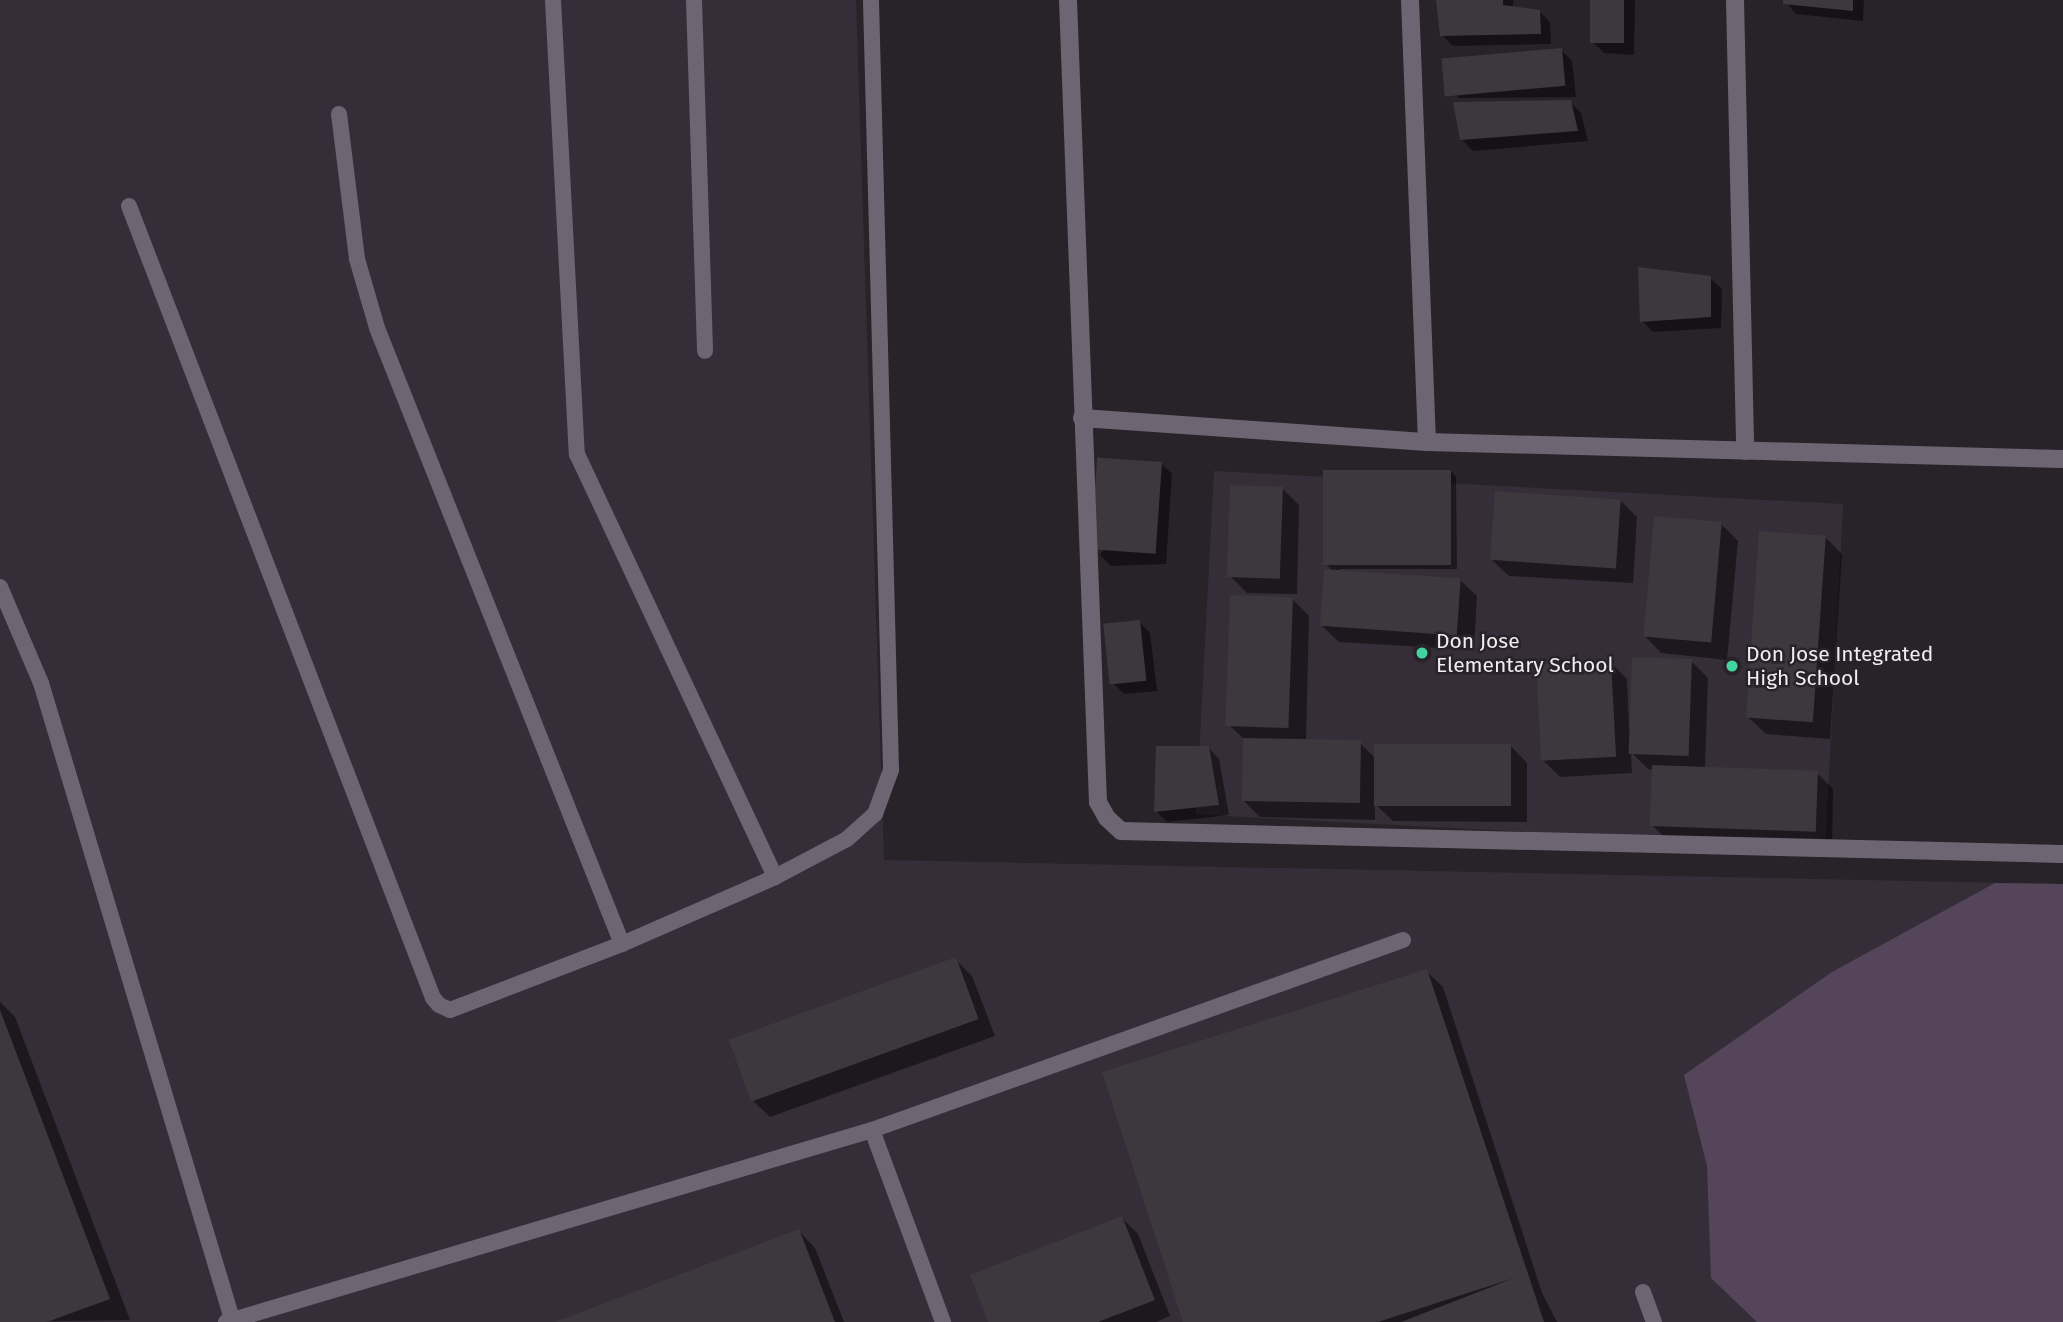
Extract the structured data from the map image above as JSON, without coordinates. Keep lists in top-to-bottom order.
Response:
{
  "places": ["Don Jose Elementary School", "Don Jose Integrated High School"]
}
